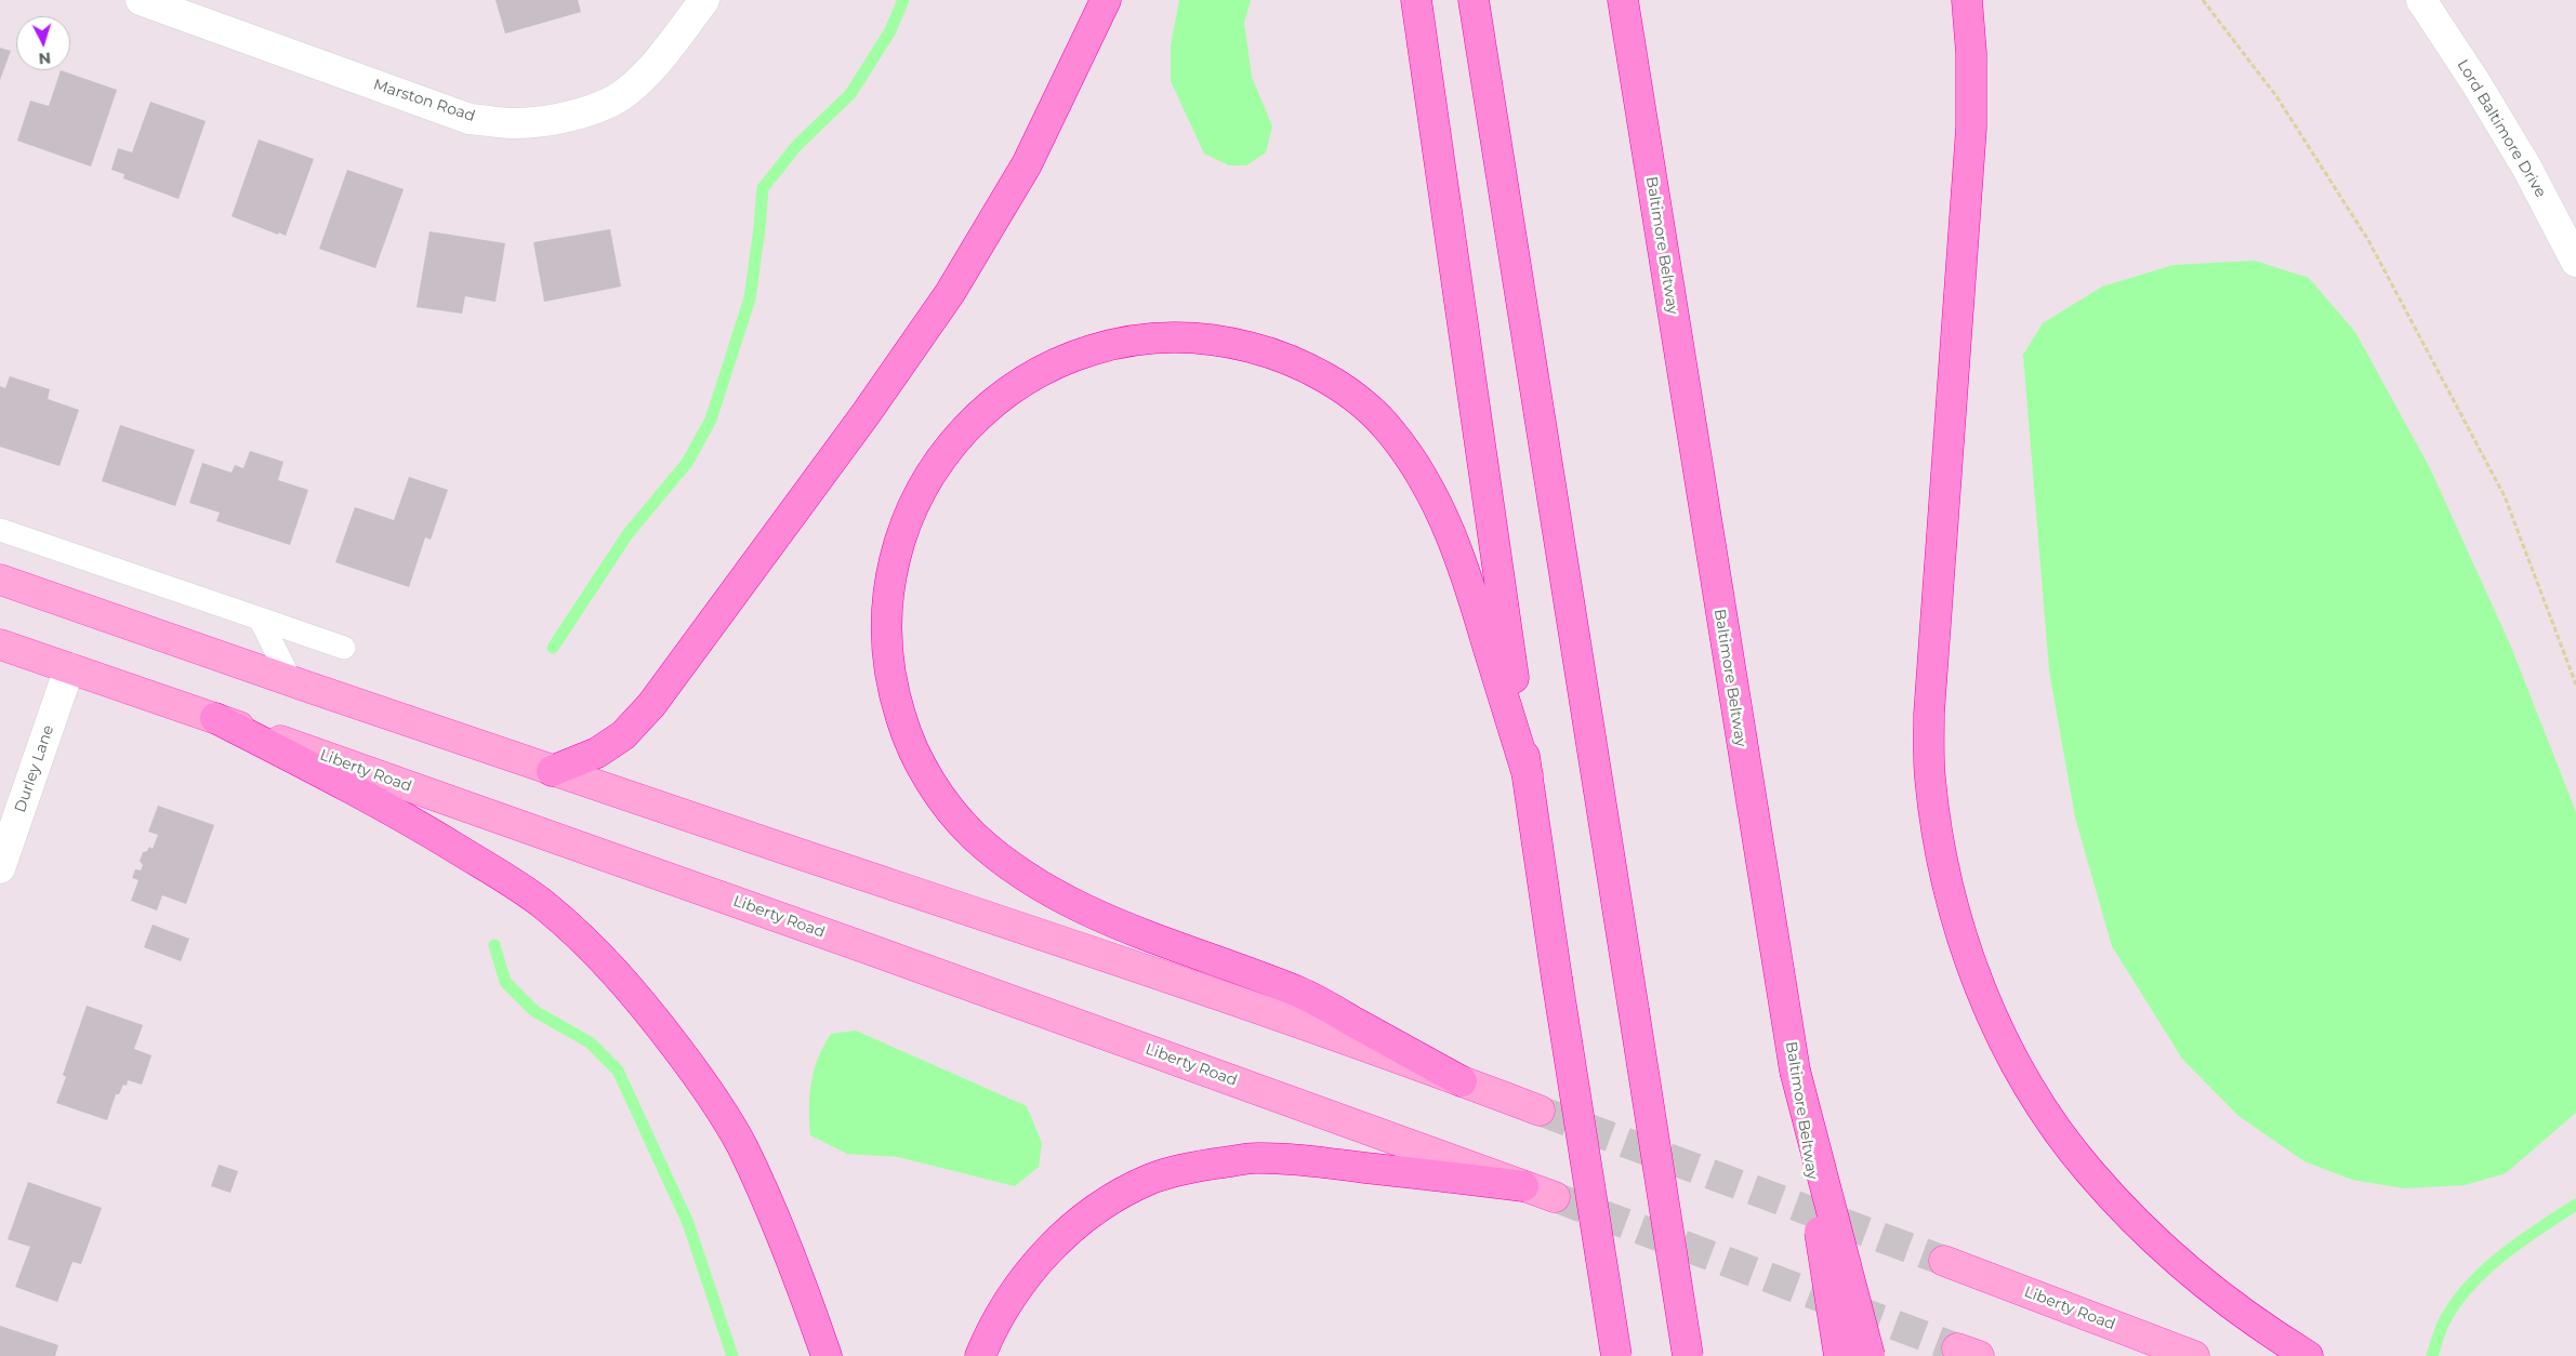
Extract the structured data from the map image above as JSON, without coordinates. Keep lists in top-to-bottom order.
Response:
{
  "streets": {
    "highway": ["Baltimore Beltway"],
    "main road": ["Liberty Road"],
    "street": ["Marston Road", "Lord Baltimore Drive", "Durley Lane"]
  },
  "crossings": [
    ["Durley Lane", "Liberty Road"]
  ],
  "north": "bottom"
}
